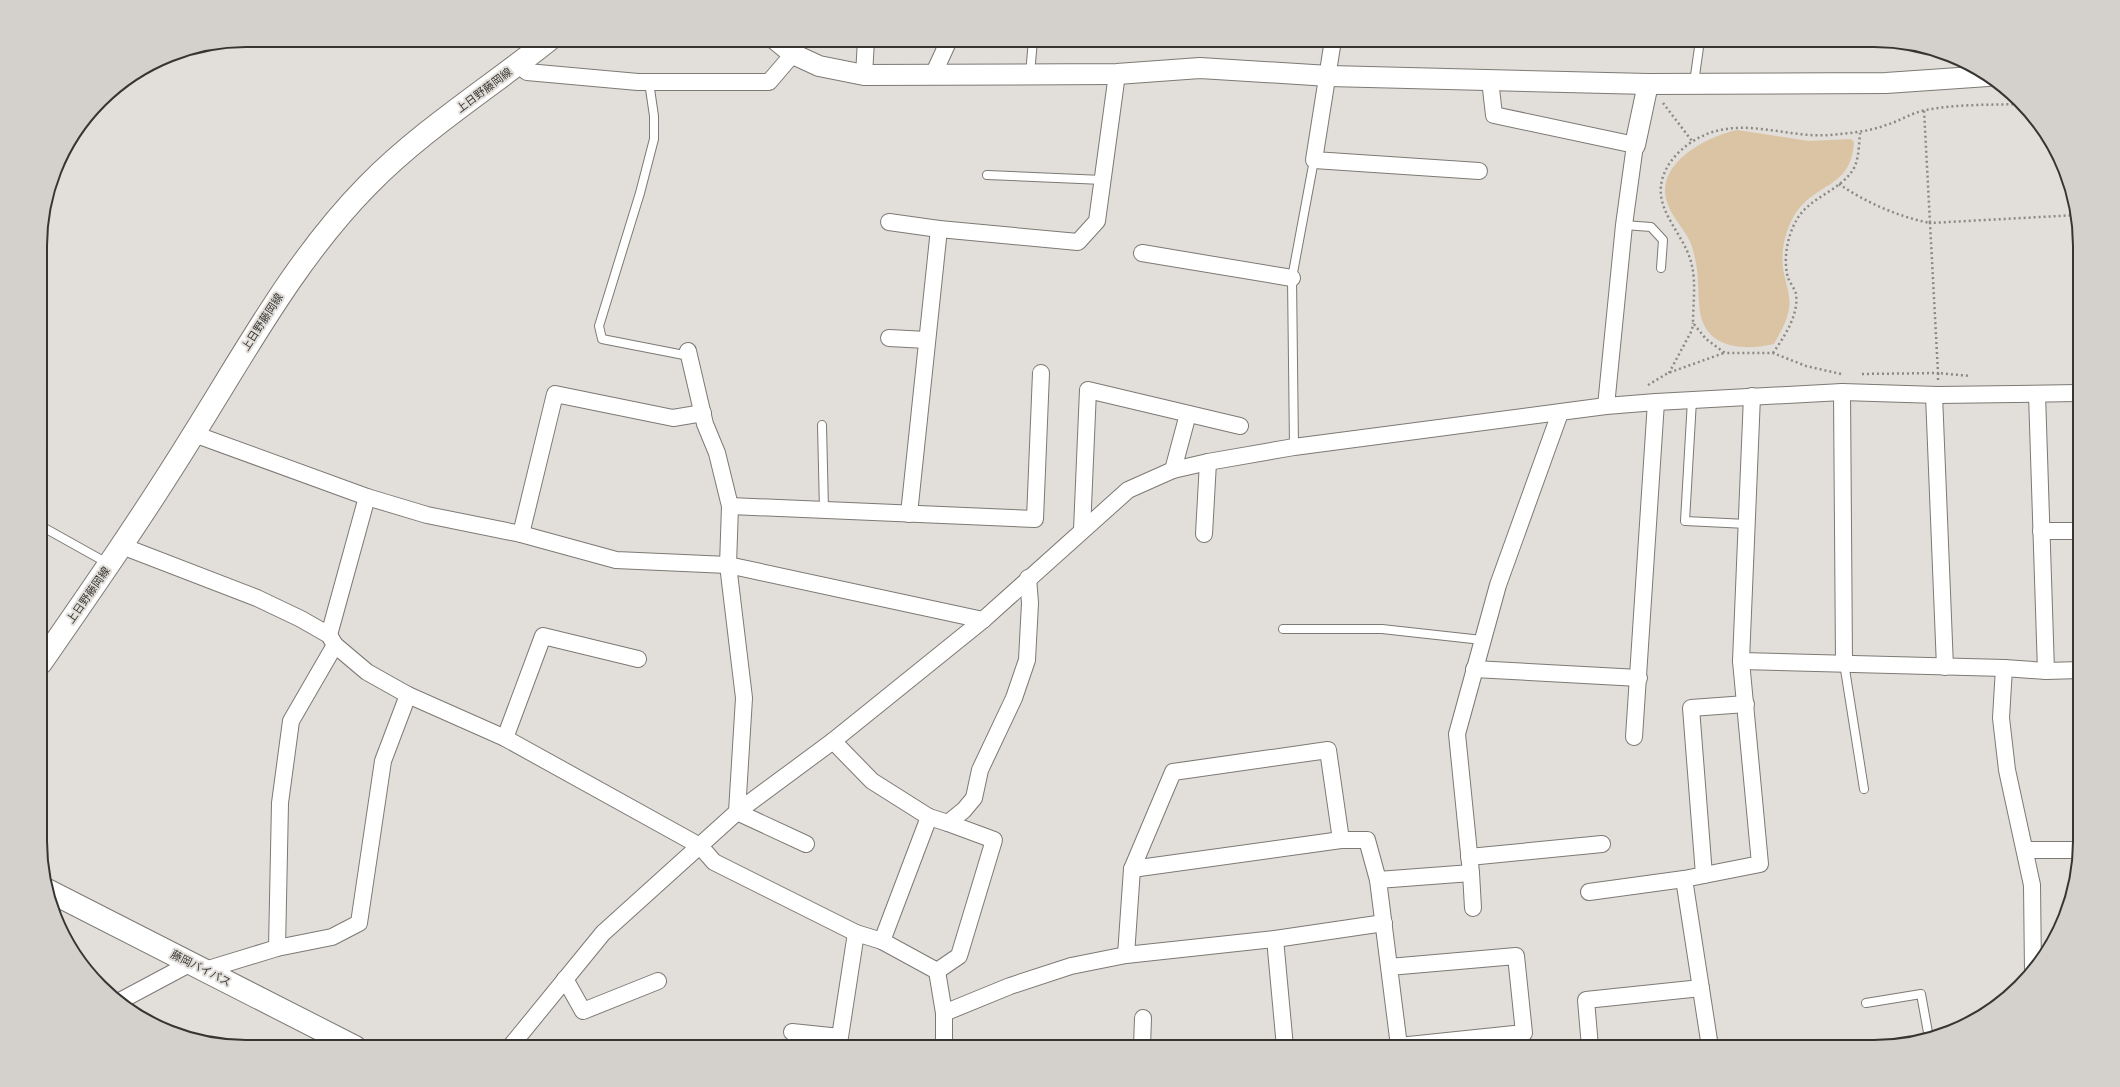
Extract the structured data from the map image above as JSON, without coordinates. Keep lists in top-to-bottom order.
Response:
{
  "streets": {
    "main road": ["上日野藤岡線", "藤岡バイパス"]
  }
}
